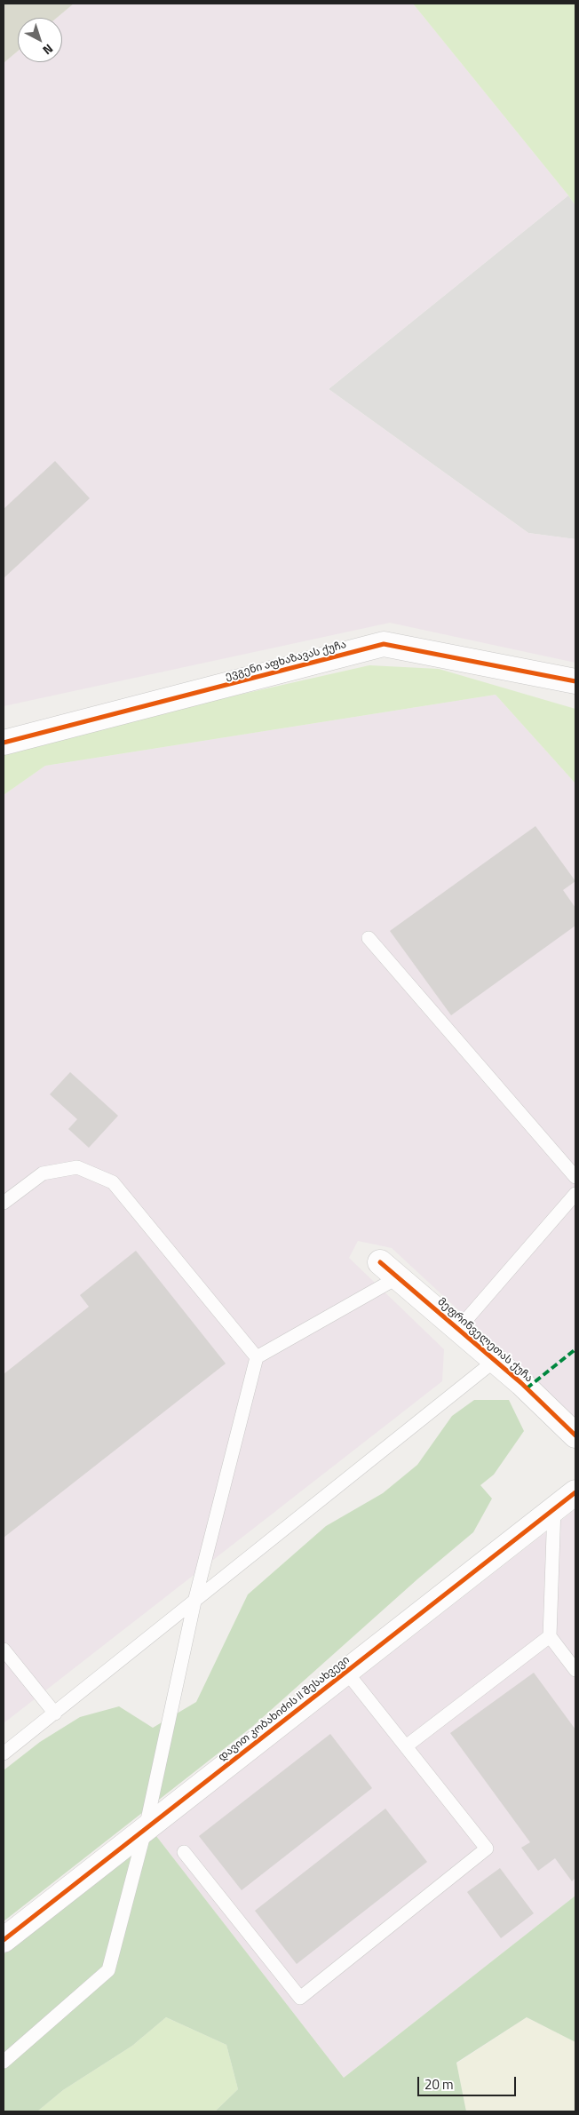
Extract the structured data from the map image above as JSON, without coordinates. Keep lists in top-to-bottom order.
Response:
{
  "streets": {
    "street": ["ევგენი აფხაზავას ქუჩა", "მეფრინველეთას ქუჩა", "დავით კობახიძის II შესახვევი"]
  },
  "scale_bar": "20 m",
  "north": "bottom right"
}
